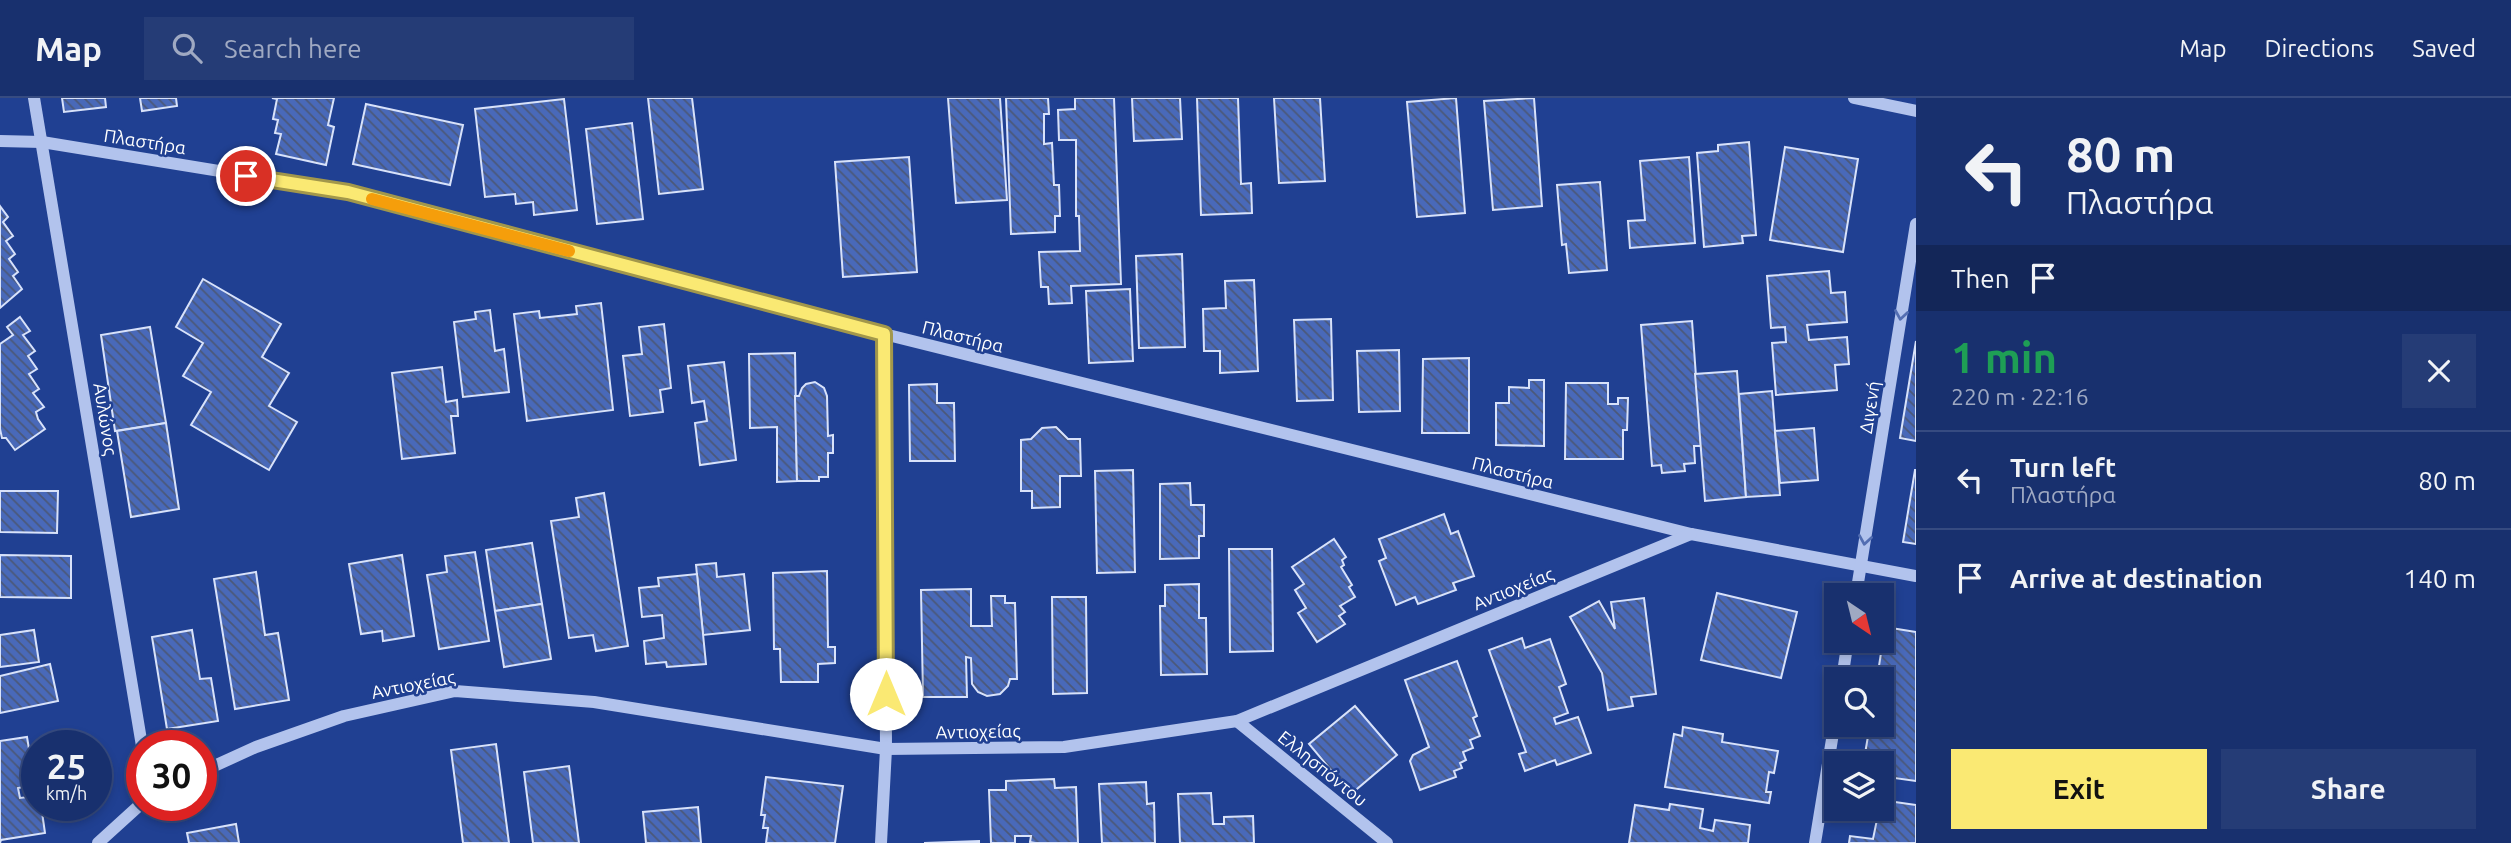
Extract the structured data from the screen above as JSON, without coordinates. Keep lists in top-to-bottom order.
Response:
{
  "streets": {
    "street": [
      "Πλαστήρα",
      "Διγενή",
      "Αυλώνος",
      "Αντιοχείας",
      "Ελλησπόντου"
    ]
  },
  "crossings": [
    ["Πλαστήρα", "Διγενή"],
    ["Πλαστήρα", "Αυλώνος"],
    ["Πλαστήρα", "Αντιοχείας"],
    ["Αντιοχείας", "Ελλησπόντου"]
  ],
  "one_way": ["Διγενή"],
  "north": "bottom right",
  "page": {
    "header": "Map",
    "search": "Search here",
    "nav": ["Map", "Directions", "Saved"],
    "turn": ["80 m", "Πλαστήρα"],
    "then": "Then",
    "heading": ["1 min", "220 m · 22:16"],
    "list": [
      {
        "name": "Turn left",
        "note": "Πλαστήρα",
        "value": "80 m"
      },
      {
        "name": "Arrive at destination",
        "value": "140 m"
      }
    ],
    "speed": "25 km/h",
    "limit": "30",
    "buttons": ["Exit", "Share"]
  }
}
